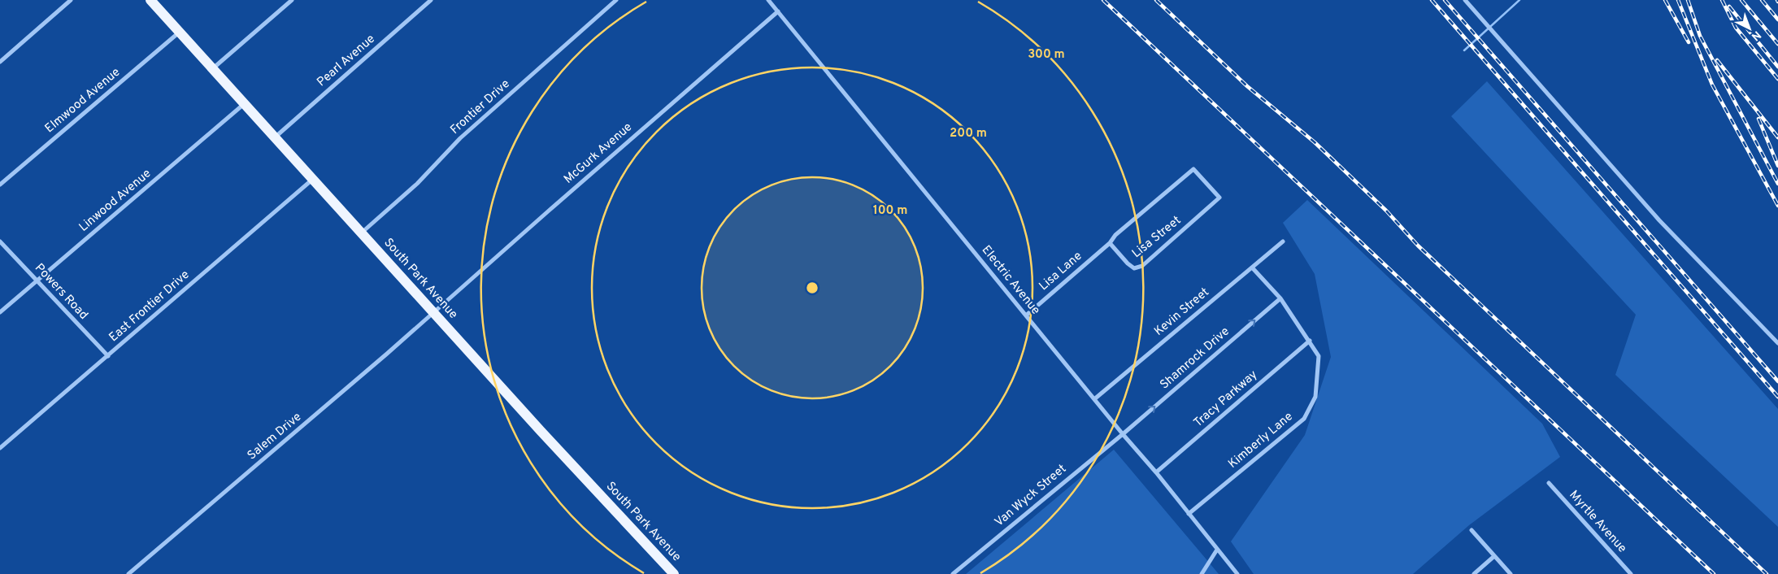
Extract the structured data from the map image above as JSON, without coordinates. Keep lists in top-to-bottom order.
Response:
{
  "streets": {
    "main road": ["South Park Avenue"],
    "street": [
      "Pearl Avenue",
      "Elmwood Avenue",
      "Frontier Drive",
      "McGurk Avenue",
      "Linwood Avenue",
      "Lisa Street",
      "Lisa Lane",
      "Electric Avenue",
      "Powers Road",
      "East Frontier Drive",
      "Kevin Street",
      "Shamrock Drive",
      "Tracy Parkway",
      "Salem Drive",
      "Kimberly Lane",
      "Van Wyck Street",
      "Myrtle Avenue"
    ]
  },
  "crossings": [
    ["Pearl Avenue", "South Park Avenue"],
    ["Elmwood Avenue", "South Park Avenue"],
    ["Frontier Drive", "South Park Avenue"],
    ["McGurk Avenue", "South Park Avenue"],
    ["McGurk Avenue", "Electric Avenue"],
    ["McGurk Avenue", "Salem Drive"],
    ["Linwood Avenue", "South Park Avenue"],
    ["Linwood Avenue", "Powers Road"],
    ["Lisa Street", "Lisa Lane"],
    ["Lisa Lane", "Electric Avenue"],
    ["South Park Avenue", "East Frontier Drive"],
    ["South Park Avenue", "Salem Drive"],
    ["Electric Avenue", "Kevin Street"],
    ["Electric Avenue", "Shamrock Drive"],
    ["Electric Avenue", "Tracy Parkway"],
    ["Electric Avenue", "Kimberly Lane"],
    ["Electric Avenue", "Van Wyck Street"],
    ["Powers Road", "East Frontier Drive"],
    ["Kevin Street", "Kimberly Lane"],
    ["Shamrock Drive", "Kimberly Lane"],
    ["Shamrock Drive", "Van Wyck Street"],
    ["Tracy Parkway", "Kimberly Lane"]
  ],
  "one_way": ["Shamrock Drive"],
  "north": "bottom right",
  "rings": ["300 m", "200 m", "100 m"]
}
